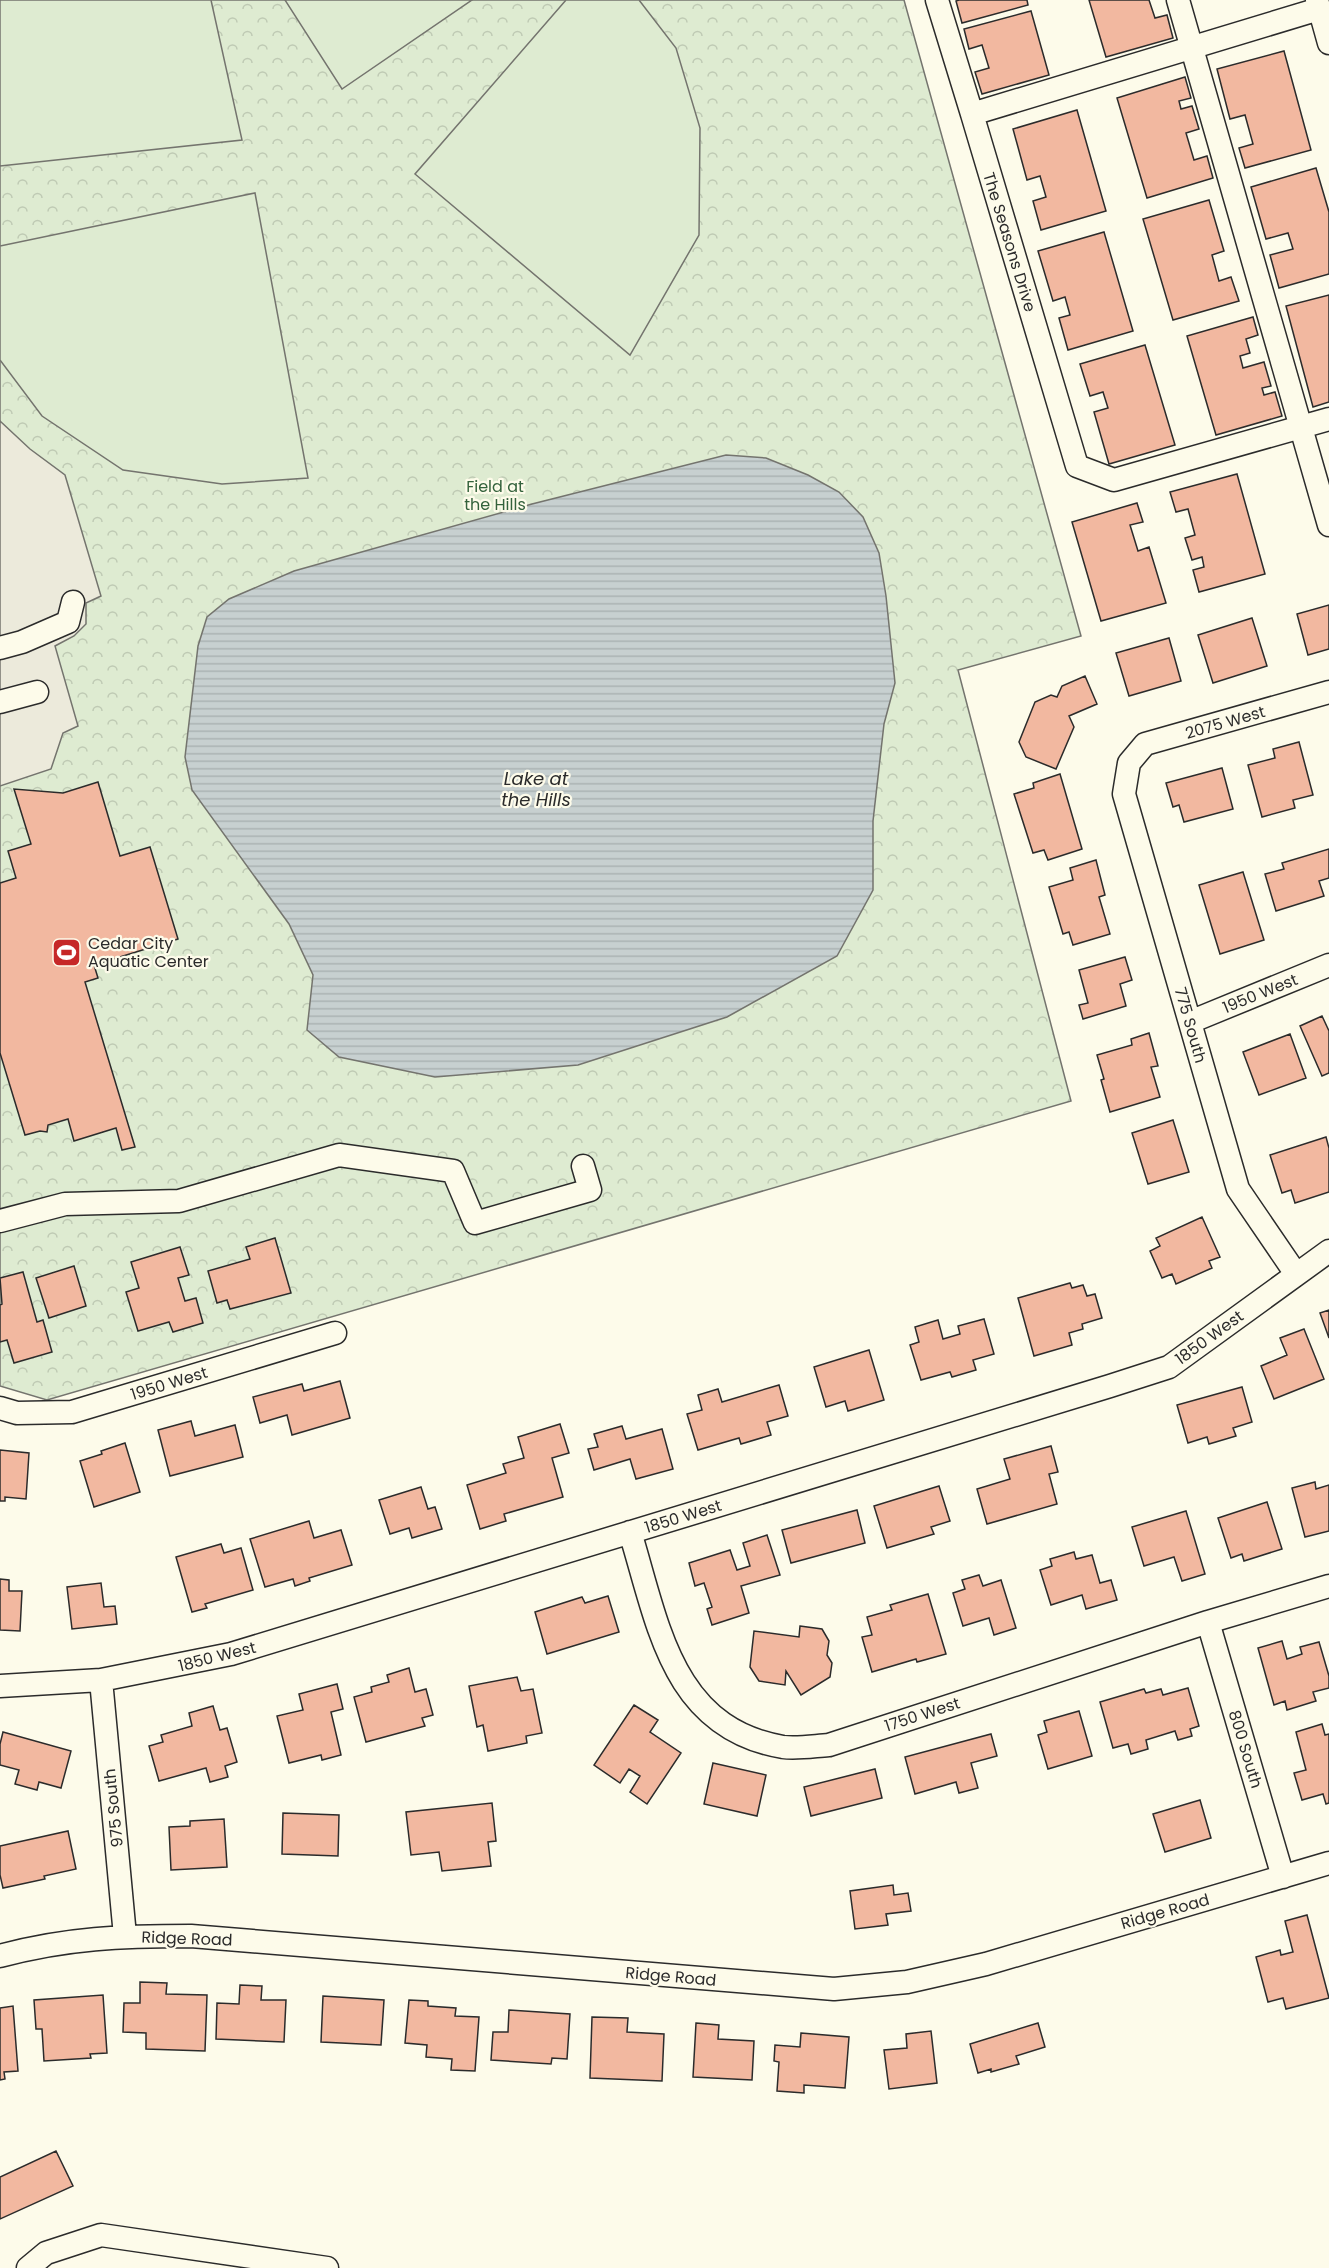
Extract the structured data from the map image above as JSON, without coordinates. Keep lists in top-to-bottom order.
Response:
{
  "streets": {
    "street": [
      "The Seasons Drive",
      "2075 West",
      "1950 West",
      "775 South",
      "1850 West",
      "1750 West",
      "800 South",
      "975 South",
      "Ridge Road"
    ]
  },
  "crossings": [
    ["2075 West", "775 South"],
    ["1950 West", "775 South"],
    ["775 South", "1850 West"],
    ["1850 West", "1750 West"],
    ["1850 West", "975 South"],
    ["1750 West", "800 South"],
    ["800 South", "Ridge Road"],
    ["975 South", "Ridge Road"]
  ],
  "water": ["Lake at the Hills"],
  "parks": ["Field at the Hills"],
  "places": {
    "sports": ["Cedar City Aquatic Center"]
  }
}
